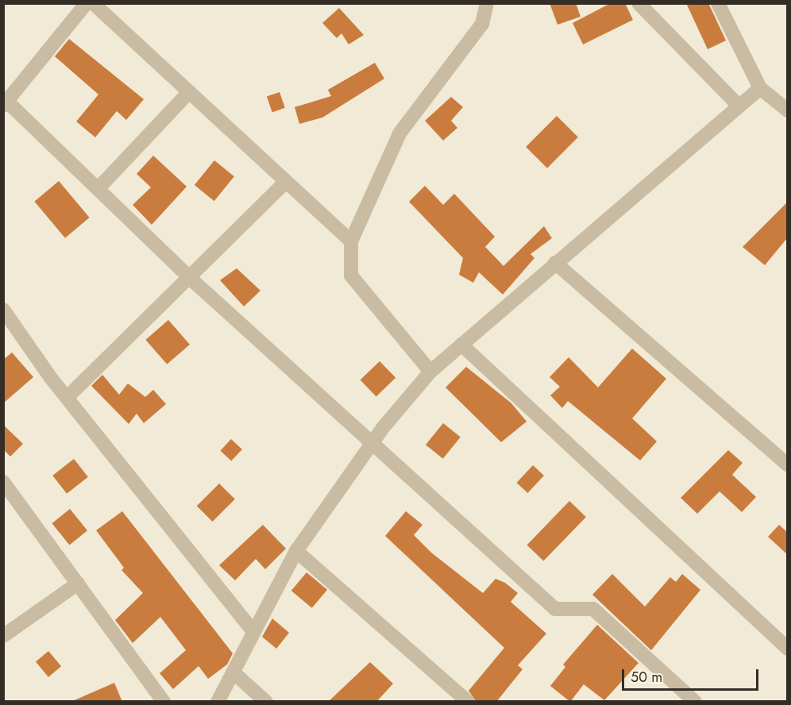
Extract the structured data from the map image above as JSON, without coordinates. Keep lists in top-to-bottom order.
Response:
{
  "scale_bar": "50 m"
}
